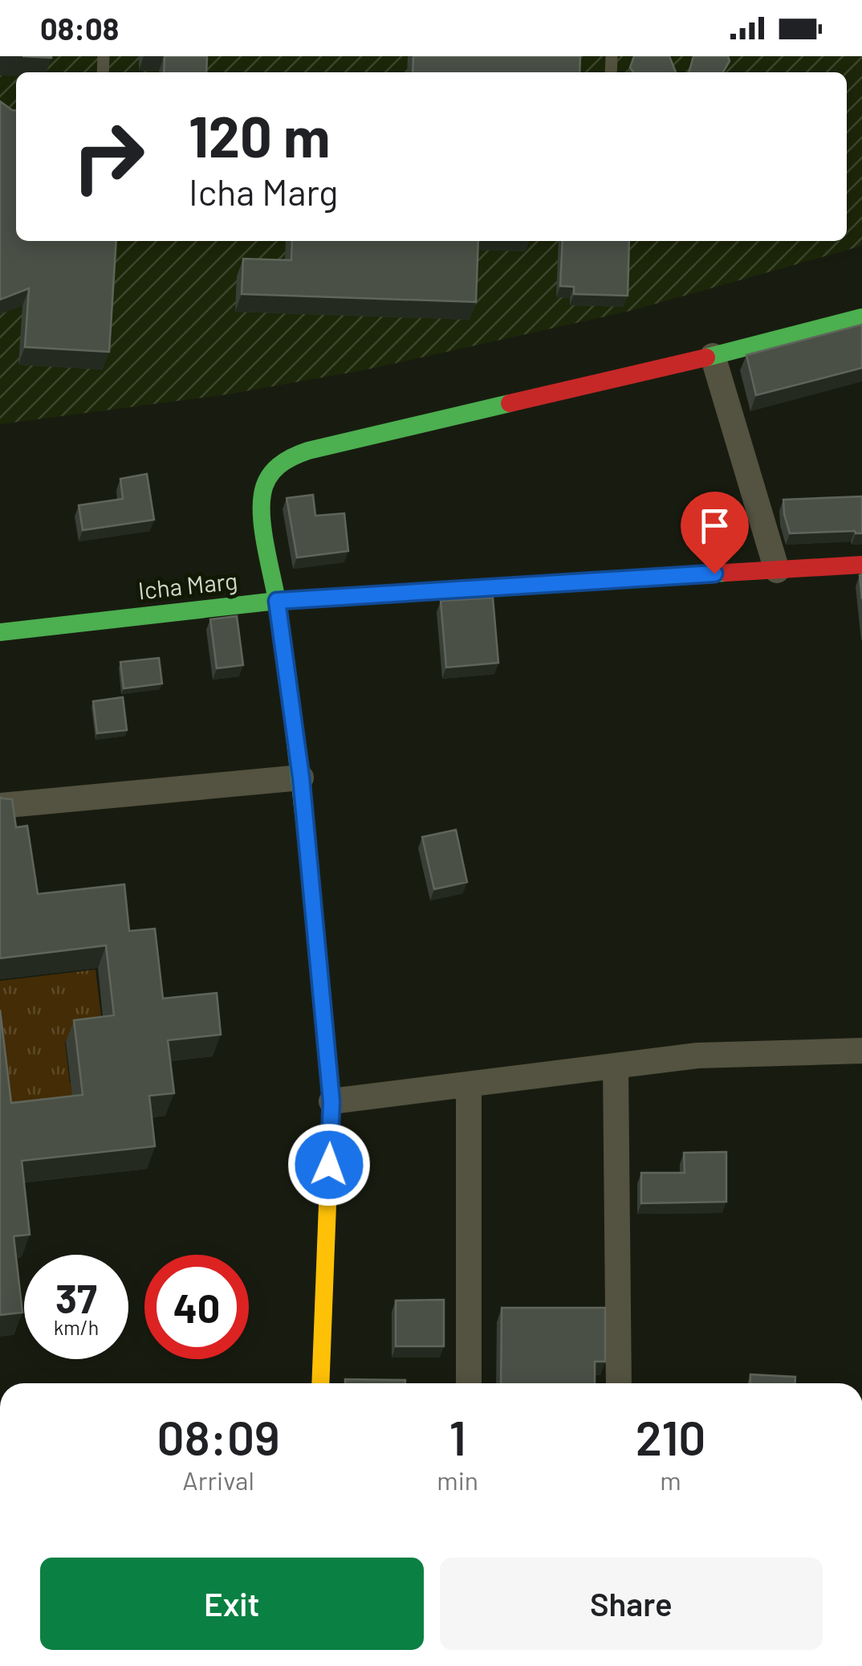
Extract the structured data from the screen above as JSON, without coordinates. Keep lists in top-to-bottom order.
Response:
{
  "streets": {
    "street": ["Icha Marg"]
  },
  "page": {
    "status": "08:08",
    "turn": ["120 m", "Icha Marg"],
    "speed": "37 km/h",
    "limit": "40",
    "eta": [
      "08:09",
      "Arrival",
      "1",
      "min",
      "210",
      "m"
    ],
    "buttons": ["Exit", "Share"]
  }
}
